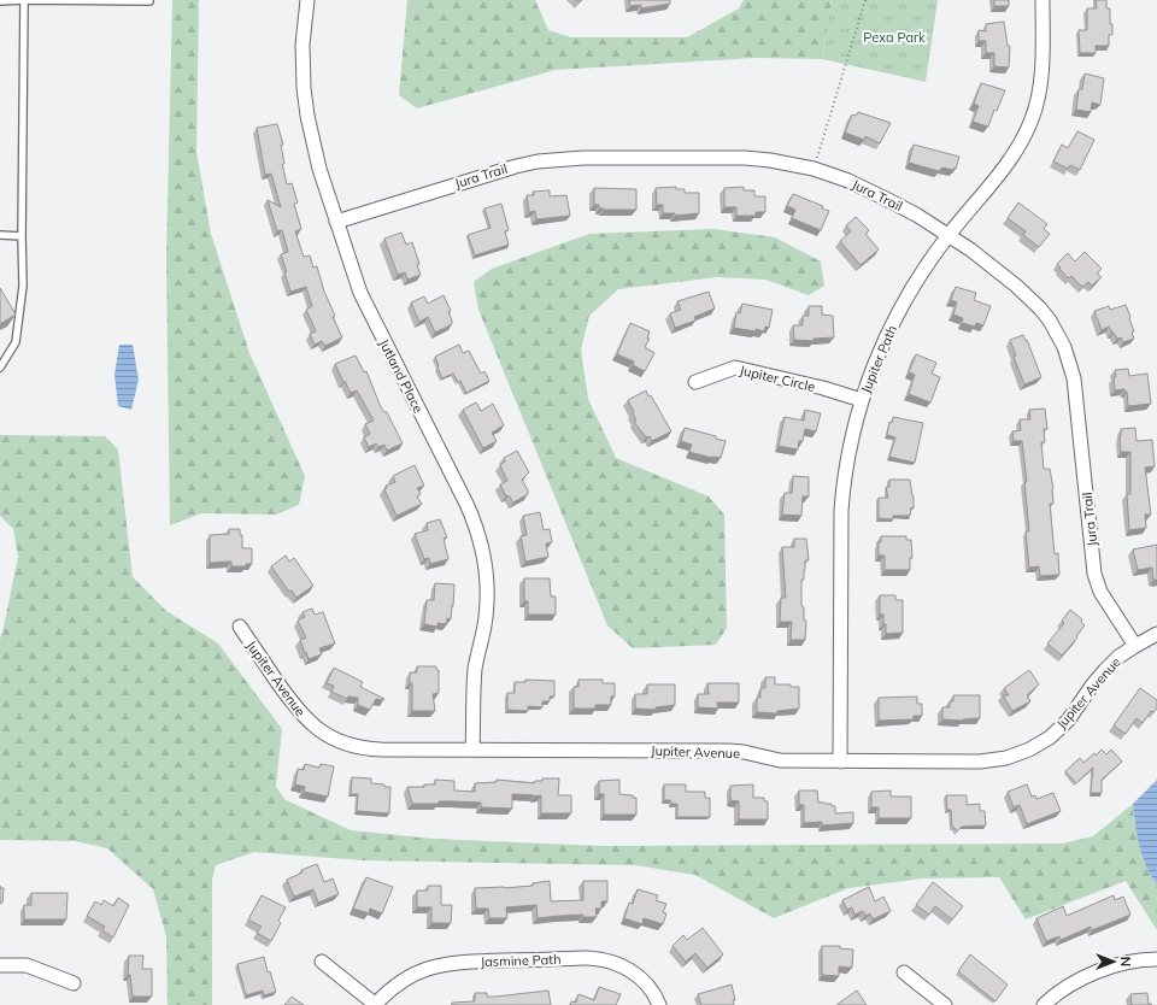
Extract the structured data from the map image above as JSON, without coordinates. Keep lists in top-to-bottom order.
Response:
{
  "streets": {
    "street": [
      "Jura Trail",
      "Jupiter Path",
      "Jutland Place",
      "Jupiter Circle",
      "Jupiter Avenue",
      "Jasmine Path"
    ]
  },
  "crossings": [
    ["Jura Trail", "Jupiter Path"],
    ["Jura Trail", "Jutland Place"],
    ["Jura Trail", "Jupiter Avenue"],
    ["Jupiter Path", "Jupiter Circle"],
    ["Jupiter Path", "Jupiter Avenue"],
    ["Jutland Place", "Jupiter Avenue"]
  ],
  "parks": ["Pexa Park"],
  "north": "right"
}
